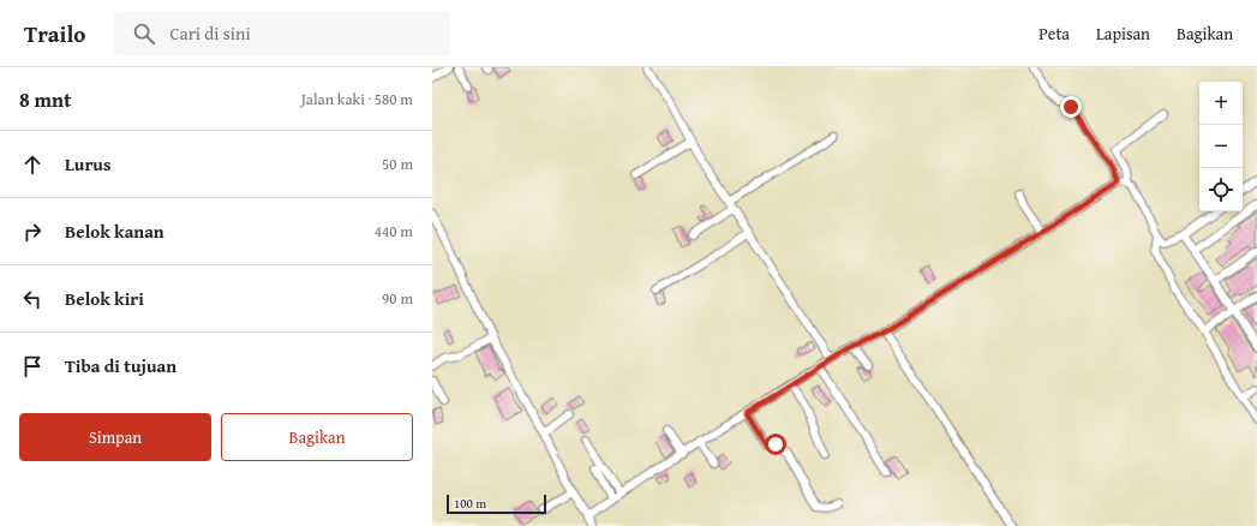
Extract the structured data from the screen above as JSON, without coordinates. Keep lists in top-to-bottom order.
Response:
{
  "scale_bar": "100 m",
  "page": {
    "header": "Trailo",
    "search": "Cari di sini",
    "nav": ["Peta", "Lapisan", "Bagikan"],
    "heading": ["8 mnt", "Jalan kaki · 580 m"],
    "map_buttons": ["+", "−"],
    "list": [
      ["Lurus", "50 m"],
      ["Belok kanan", "440 m"],
      ["Belok kiri", "90 m"],
      "Tiba di tujuan"
    ],
    "buttons": ["Simpan", "Bagikan"],
    "scale": "100 m"
  }
}
